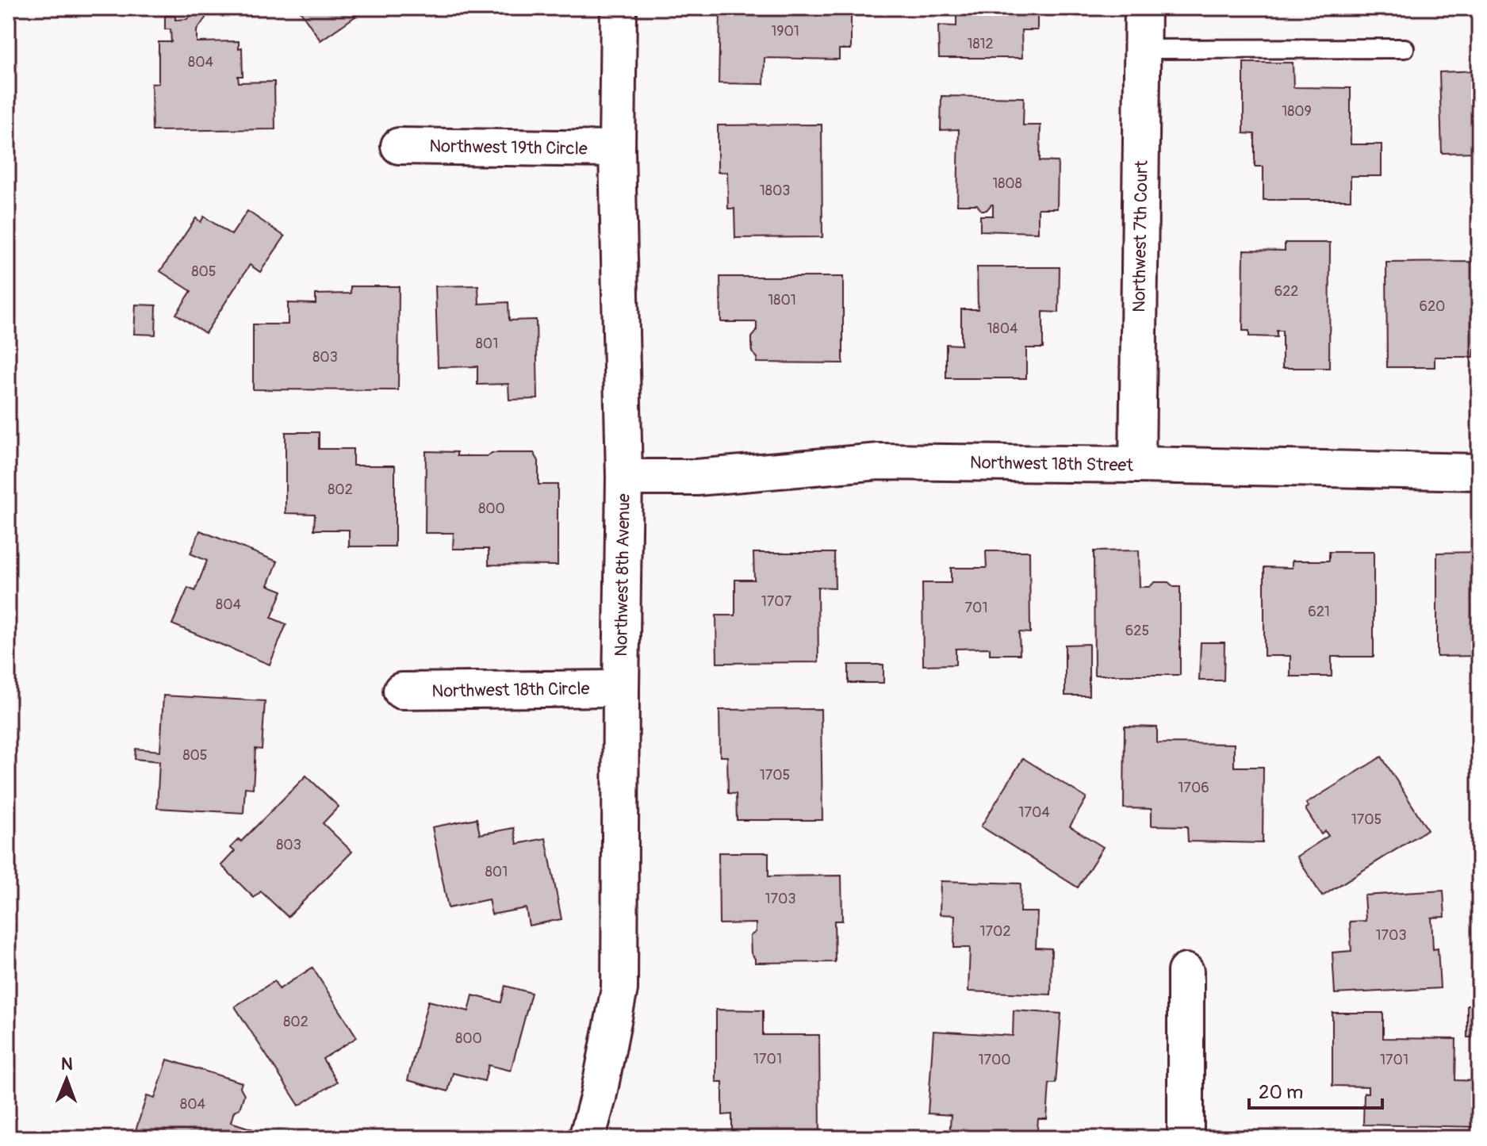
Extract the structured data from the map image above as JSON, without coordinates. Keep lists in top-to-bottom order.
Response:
{
  "streets": {
    "street": [
      "Northwest 19th Circle",
      "Northwest 7th Court",
      "Northwest 18th Street",
      "Northwest 8th Avenue",
      "Northwest 18th Circle"
    ]
  },
  "crossings": [
    ["Northwest 19th Circle", "Northwest 8th Avenue"],
    ["Northwest 7th Court", "Northwest 18th Street"],
    ["Northwest 18th Street", "Northwest 8th Avenue"],
    ["Northwest 8th Avenue", "Northwest 18th Circle"]
  ],
  "house_numbers": [
    "1901",
    "1812",
    "804",
    "1809",
    "1808",
    "1803",
    "805",
    "622",
    "1801",
    "620",
    "1804",
    "801",
    "803",
    "802",
    "800",
    "1707",
    "804",
    "701",
    "621",
    "625",
    "805",
    "1705",
    "1706",
    "1704",
    "1705",
    "803",
    "801",
    "1703",
    "1702",
    "1703",
    "802",
    "800",
    "1701",
    "1700",
    "1701",
    "804"
  ],
  "scale_bar": "20 m",
  "north": "top"
}
